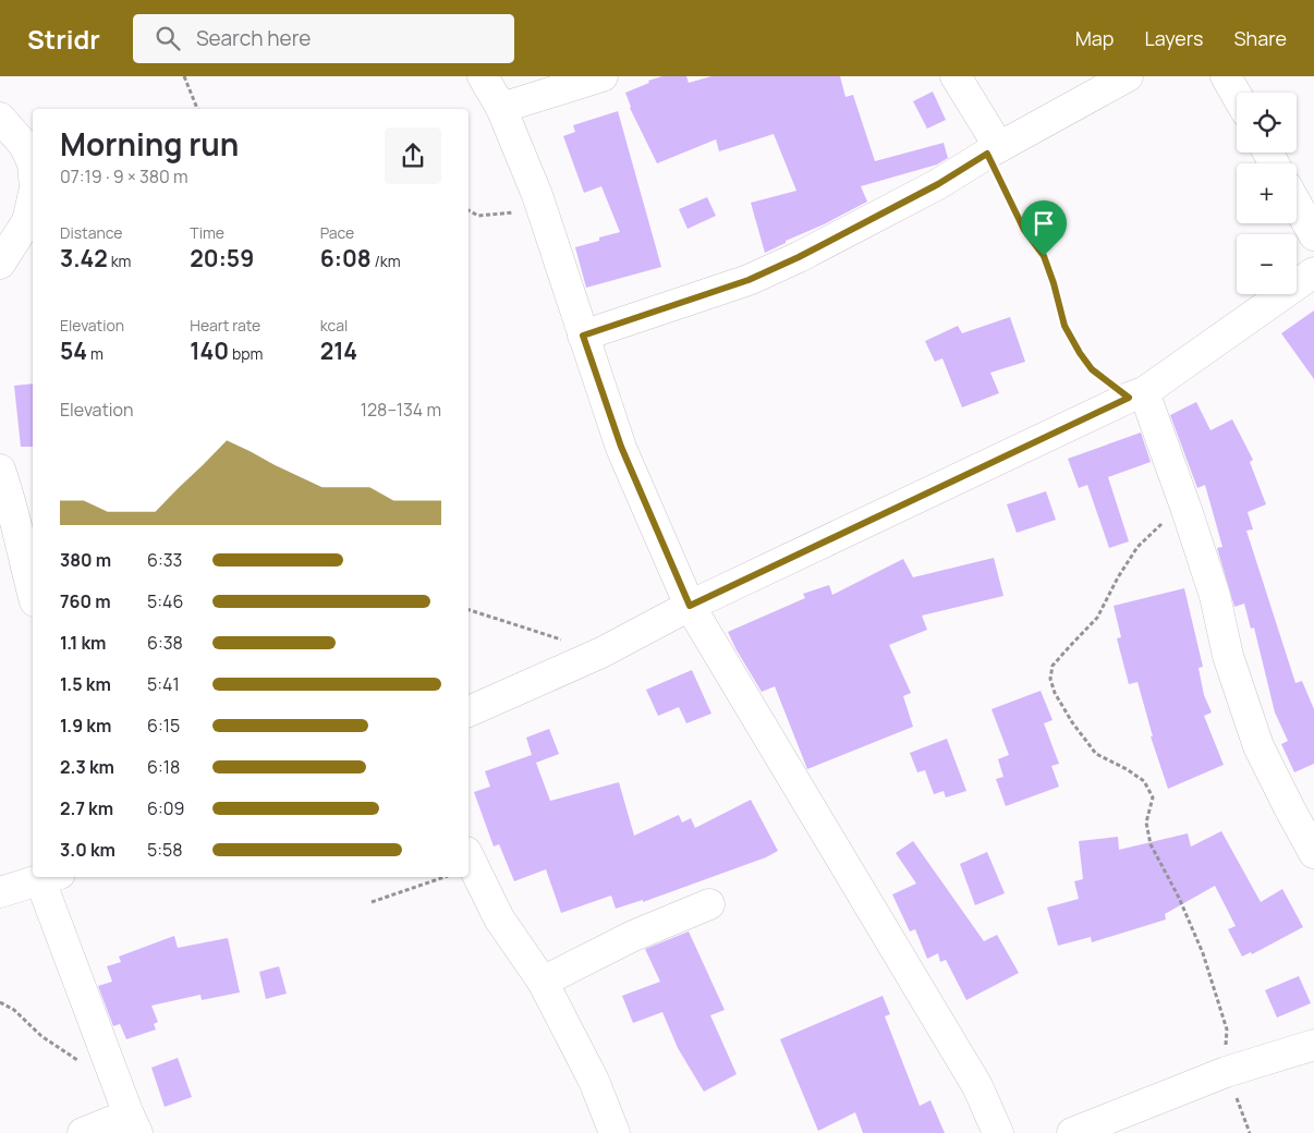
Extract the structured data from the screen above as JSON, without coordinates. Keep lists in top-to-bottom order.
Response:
{
  "page": {
    "header": "Stridr",
    "search": "Search here",
    "nav": ["Map", "Layers", "Share"],
    "map_buttons": ["+", "−"],
    "heading": ["Morning run", "07:19 · 9 × 380 m"],
    "stats": [
      ["Distance", "3.42 km"],
      ["Time", "20:59"],
      ["Pace", "6:08 /km"],
      ["Elevation", "54 m"],
      ["Heart rate", "140 bpm"],
      ["kcal", "214"]
    ],
    "chart": ["Elevation", "128–134 m"],
    "list": [
      {
        "name": "380 m",
        "note": "6:33"
      },
      {
        "name": "760 m",
        "note": "5:46"
      },
      {
        "name": "1.1 km",
        "note": "6:38"
      },
      {
        "name": "1.5 km",
        "note": "5:41"
      },
      {
        "name": "1.9 km",
        "note": "6:15"
      },
      {
        "name": "2.3 km",
        "note": "6:18"
      },
      {
        "name": "2.7 km",
        "note": "6:09"
      },
      {
        "name": "3.0 km",
        "note": "5:58"
      }
    ]
  }
}
